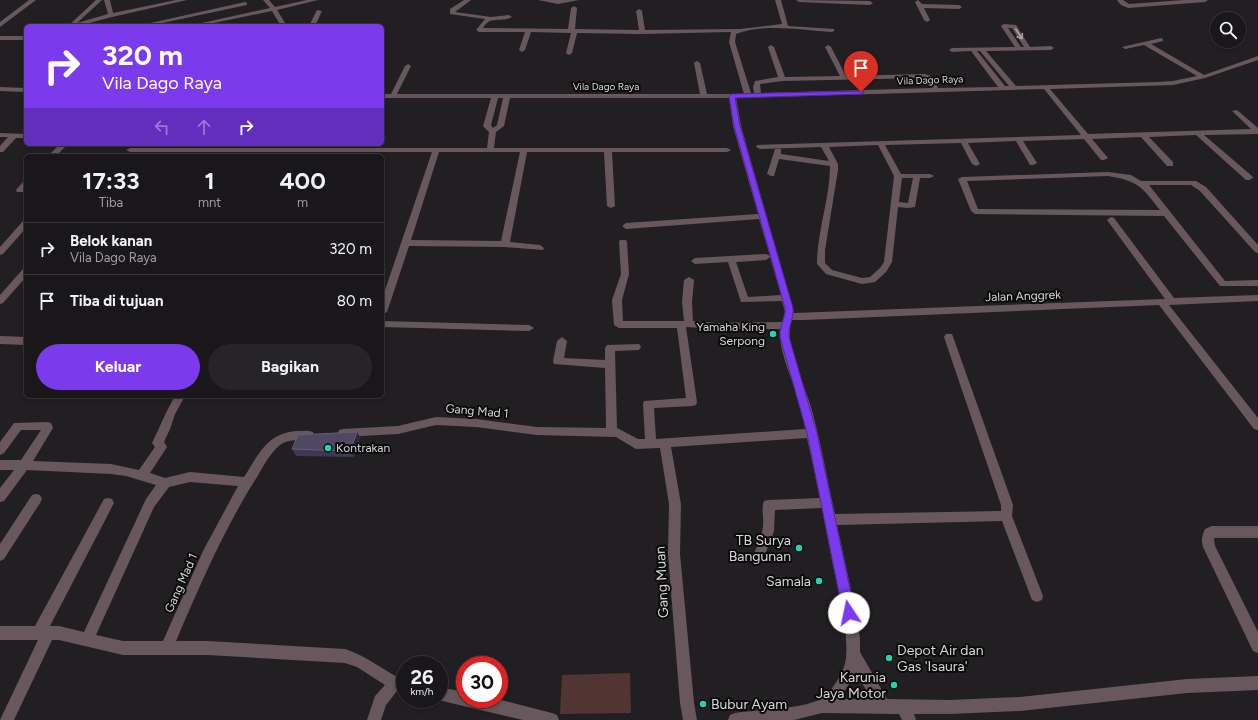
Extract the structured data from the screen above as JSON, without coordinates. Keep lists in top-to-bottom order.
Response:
{
  "streets": {
    "street": [
      "Vila Dago Raya",
      "Jalan Anggrek",
      "Gang Mad 1",
      "Gang Muan"
    ]
  },
  "crossings": [
    ["Gang Mad 1", "Gang Muan"]
  ],
  "places": [
    "Yamaha King Serpong",
    "Kontrakan",
    "TB Surya Bangunan",
    "Samala",
    "Depot Air dan Gas 'Isaura'",
    "Karunia Jaya Motor",
    "Bubur Ayam"
  ],
  "page": {
    "turn": ["320 m", "Vila Dago Raya"],
    "eta": [
      "17:33",
      "Tiba",
      "1",
      "mnt",
      "400",
      "m"
    ],
    "list": [
      {
        "name": "Belok kanan",
        "note": "Vila Dago Raya",
        "value": "320 m"
      },
      {
        "name": "Tiba di tujuan",
        "value": "80 m"
      }
    ],
    "buttons": ["Keluar", "Bagikan"],
    "speed": "26 km/h",
    "limit": "30"
  }
}
